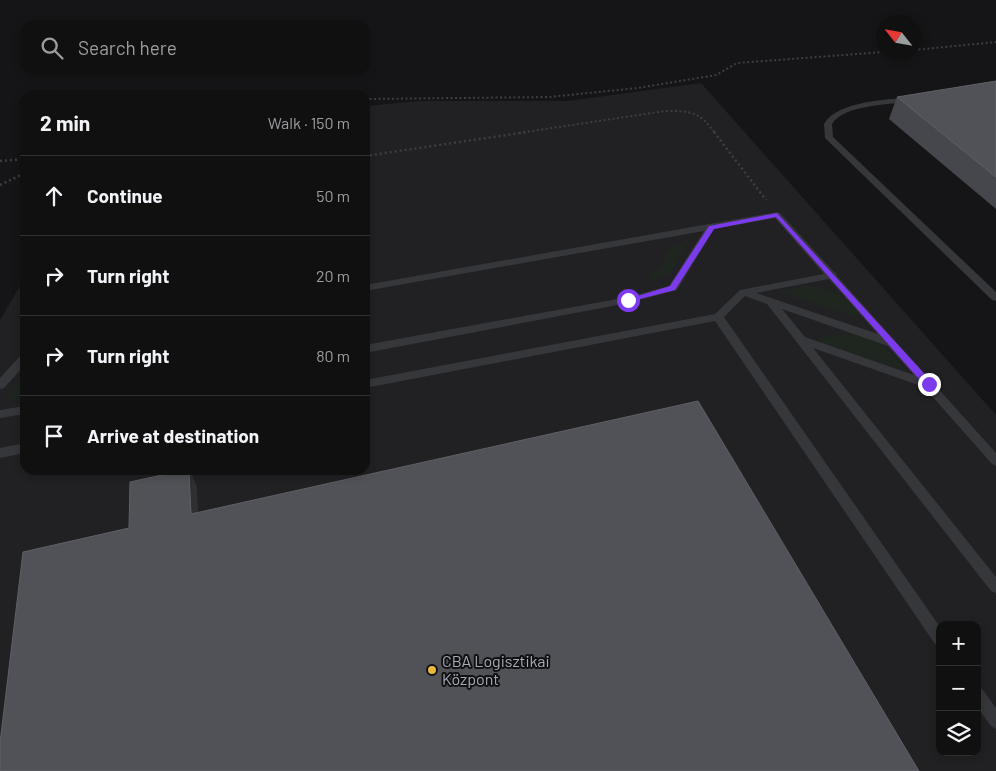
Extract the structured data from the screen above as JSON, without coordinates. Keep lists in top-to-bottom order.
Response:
{
  "places": ["CBA Logisztikai Központ"],
  "north": "top left",
  "page": {
    "search": "Search here",
    "heading": ["2 min", "Walk · 150 m"],
    "list": [
      ["Continue", "50 m"],
      ["Turn right", "20 m"],
      ["Turn right", "80 m"],
      "Arrive at destination"
    ],
    "map_buttons": ["+", "−"]
  }
}
